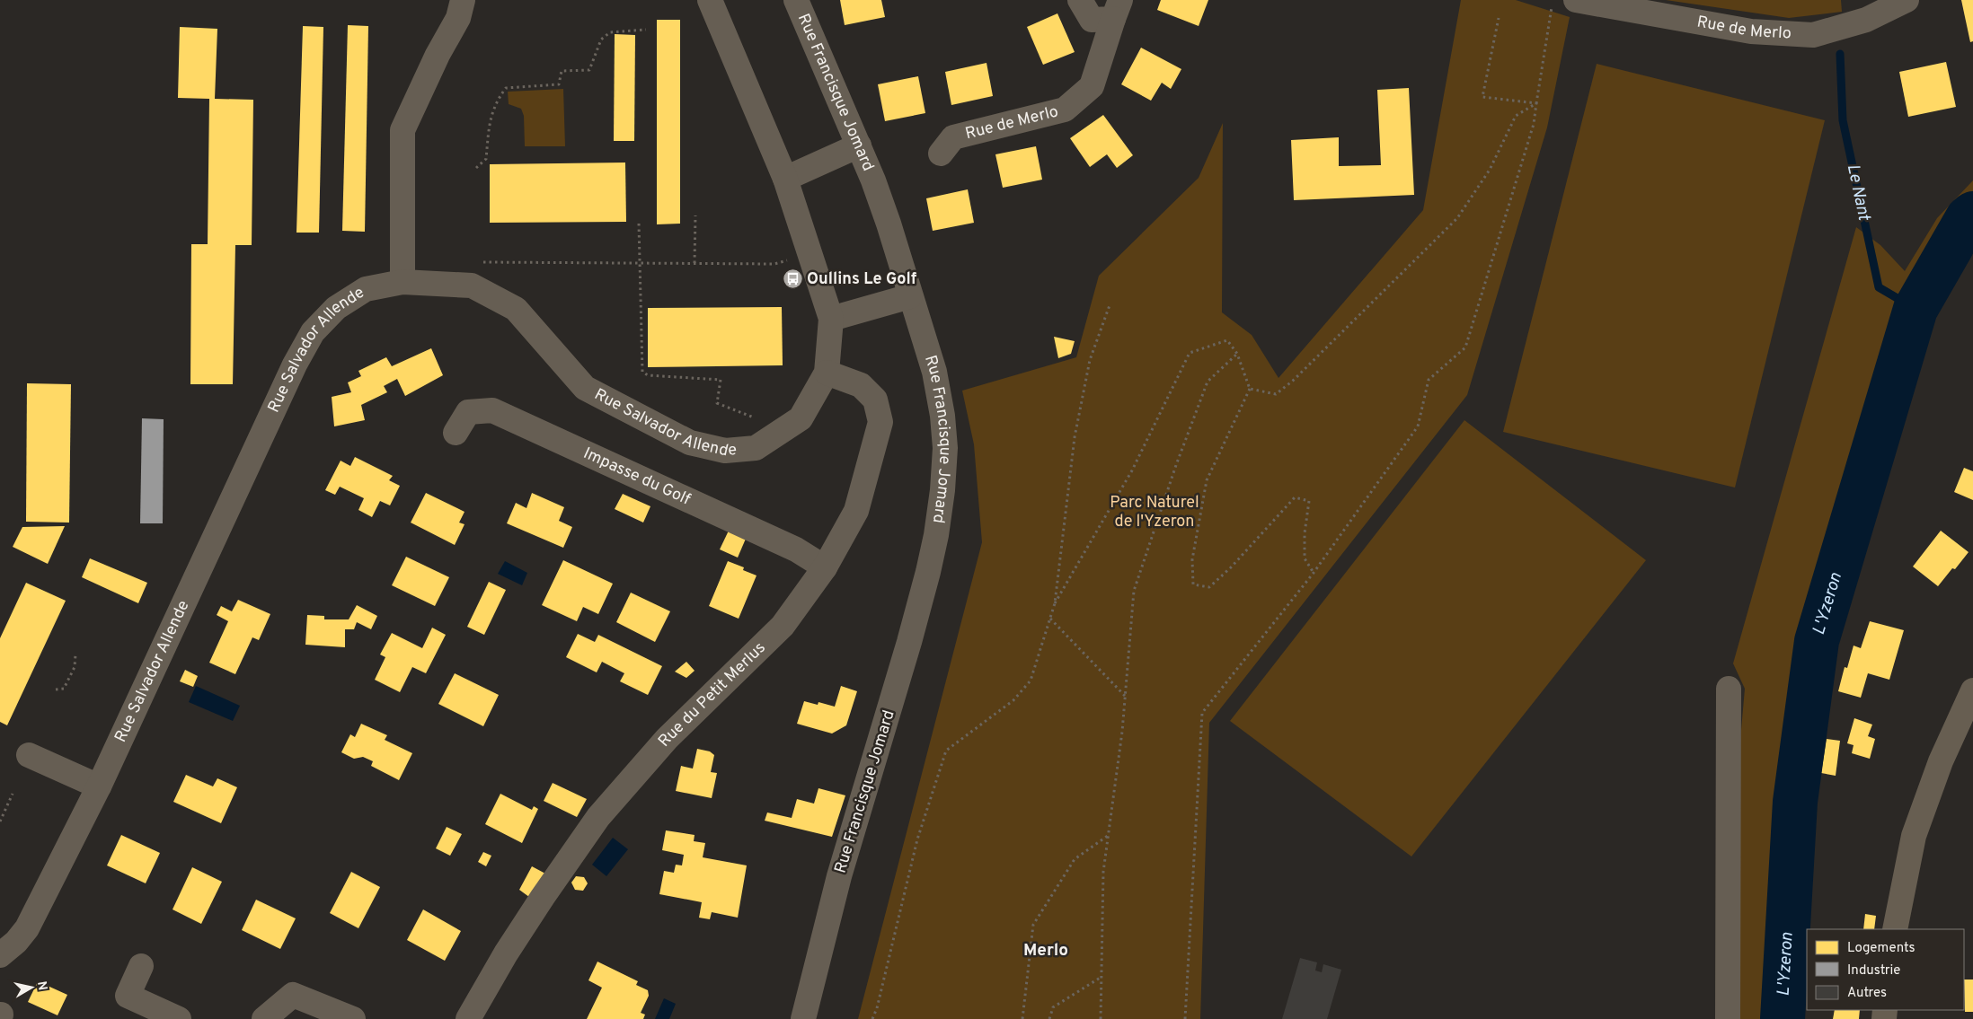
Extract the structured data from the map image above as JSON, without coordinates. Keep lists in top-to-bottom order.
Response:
{
  "streets": {
    "street": [
      "Rue de Merlo",
      "Rue Francisque Jomard",
      "Rue Salvador Allende",
      "Impasse du Golf",
      "Rue du Petit Merlus"
    ]
  },
  "crossings": [
    ["Rue Salvador Allende", "Rue du Petit Merlus"],
    ["Impasse du Golf", "Rue du Petit Merlus"]
  ],
  "districts": ["Merlo"],
  "water": ["Le Nant", "L'Yzeron"],
  "parks": ["Parc Naturel de l'Yzeron"],
  "places": {
    "bus stop": ["Oullins Le Golf"]
  },
  "legend": ["Logements", "Industrie", "Autres"],
  "north": "right"
}
